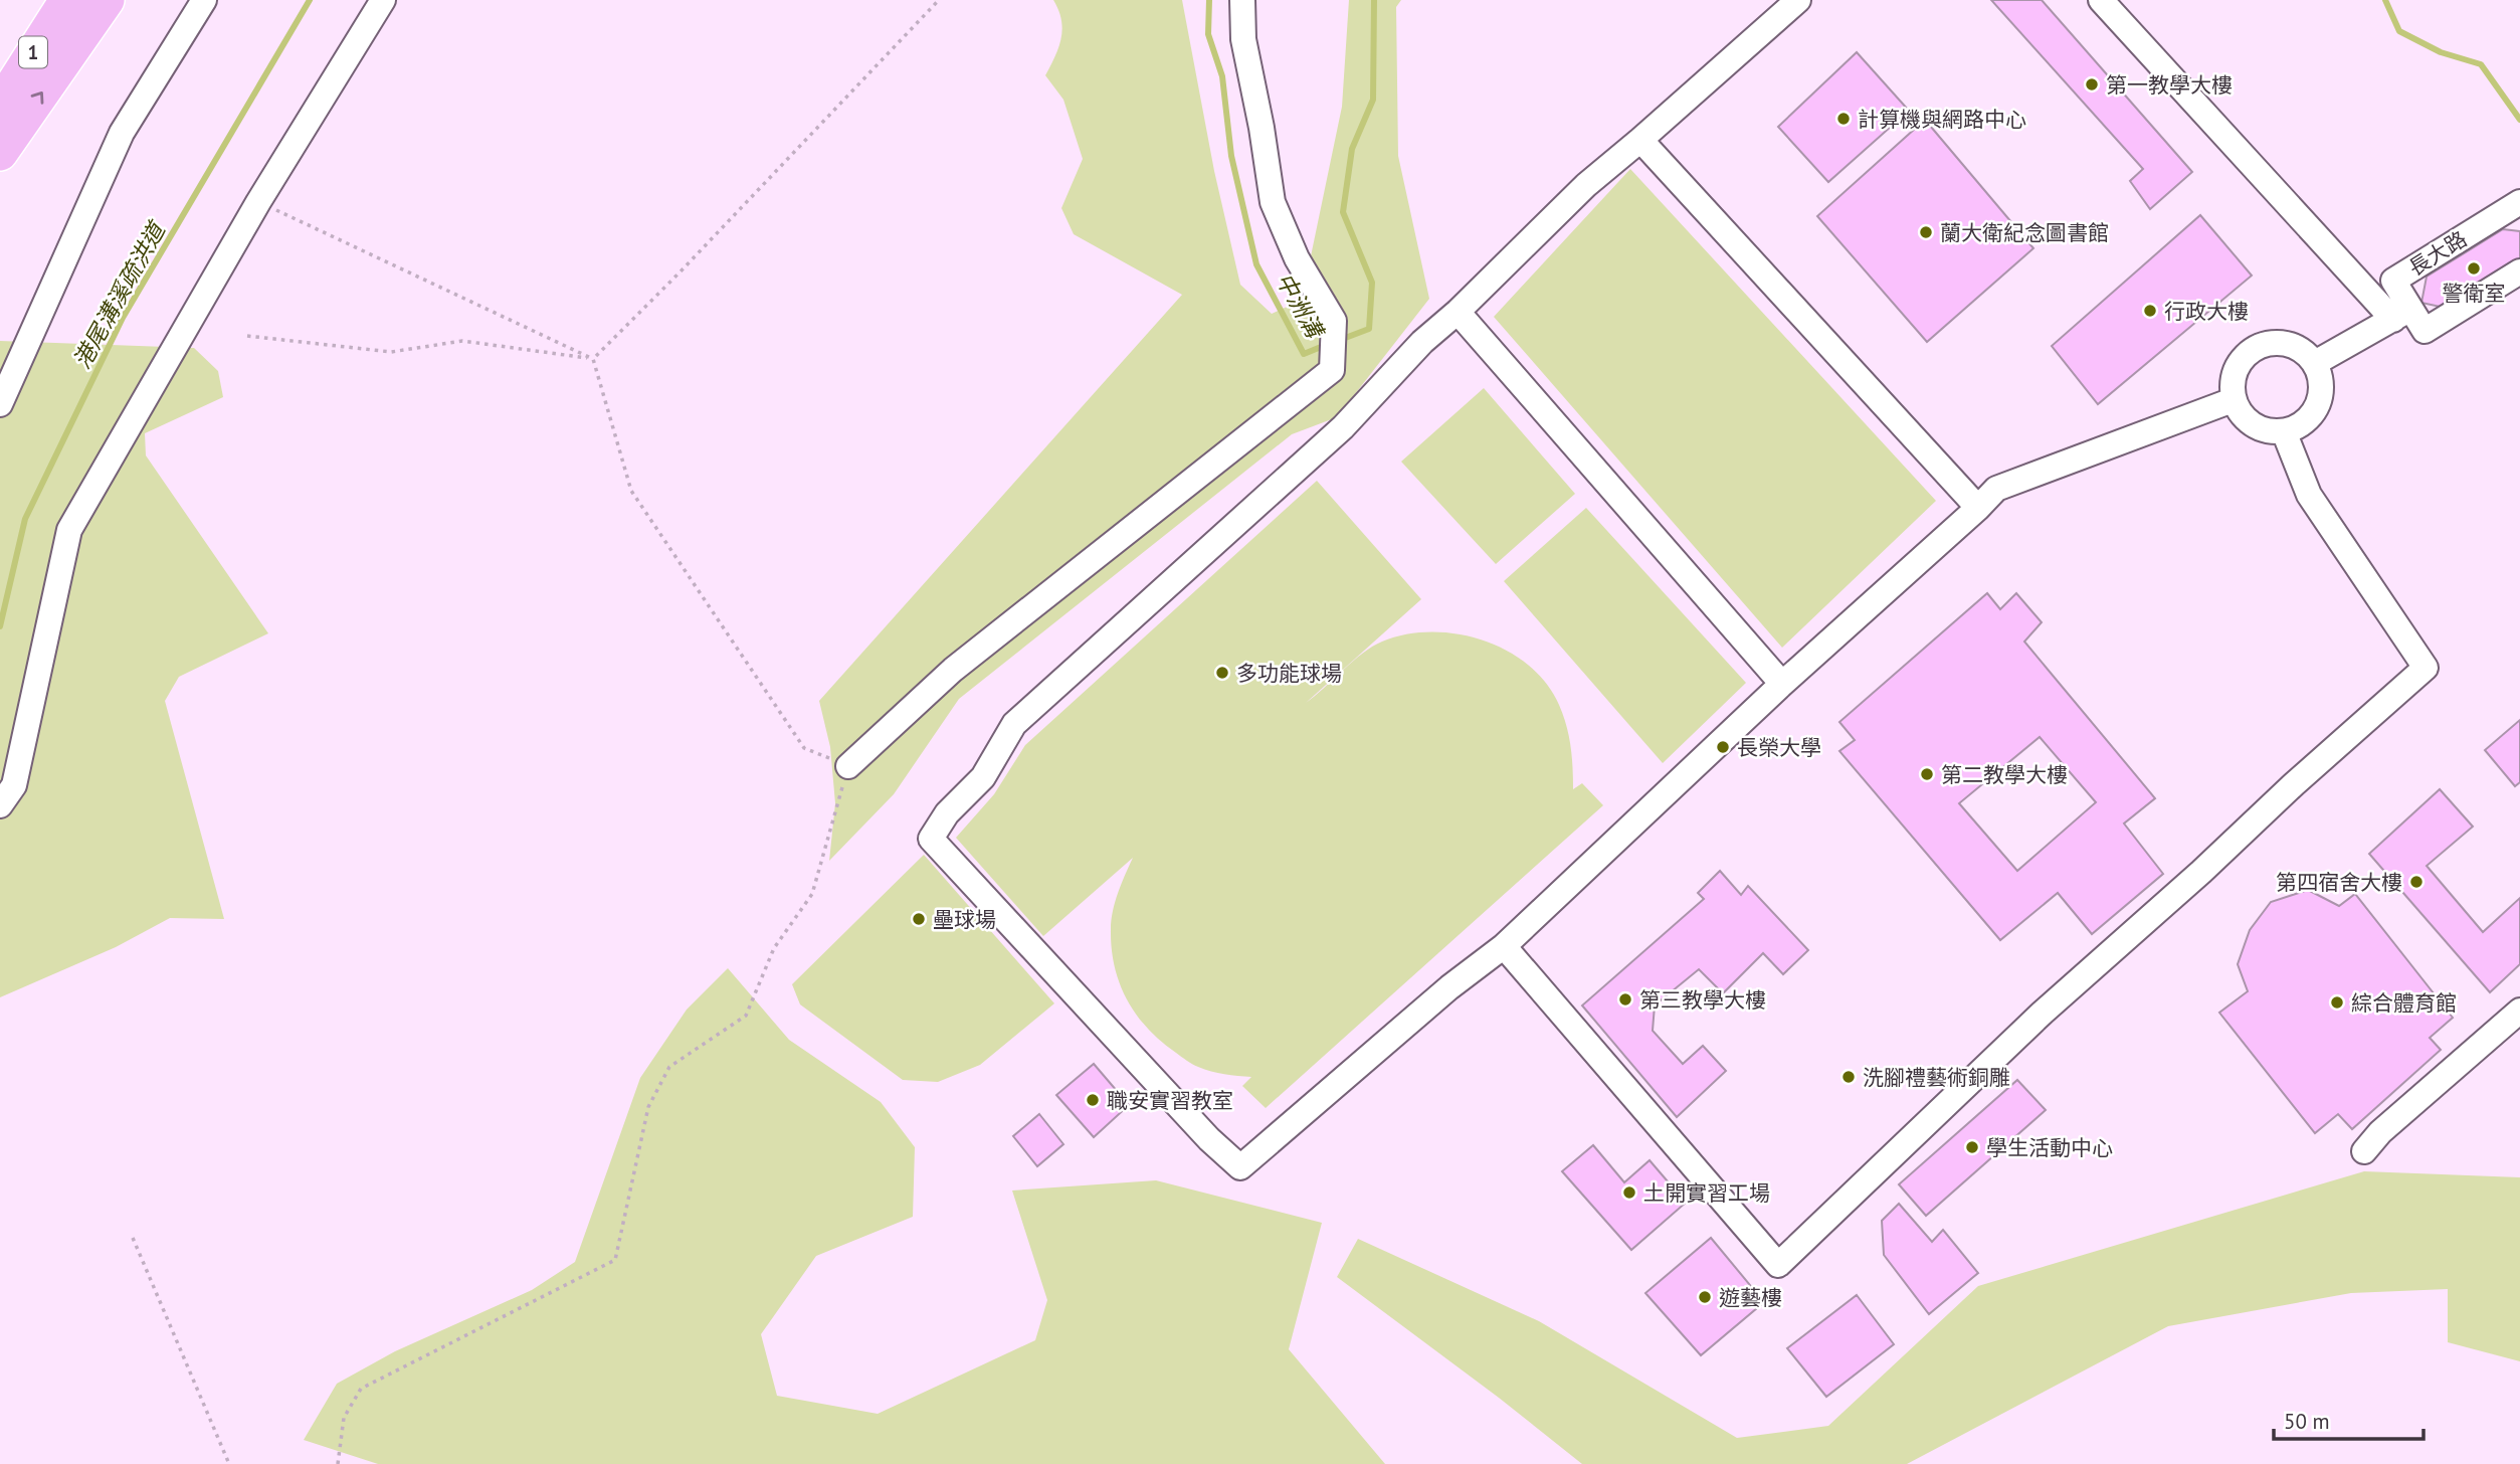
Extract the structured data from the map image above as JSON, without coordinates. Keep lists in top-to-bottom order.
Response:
{
  "streets": {
    "highway": ["1"],
    "street": ["長大路"]
  },
  "water": ["港尾溝溪疏洪道", "中洲溝"],
  "places": [
    "第一教學大樓",
    "計算機與網路中心",
    "蘭大衛紀念圖書館",
    "警衛室",
    "行政大樓",
    "多功能球場",
    "長榮大學",
    "第二教學大樓",
    "第四宿舍大樓",
    "壘球場",
    "第三教學大樓",
    "綜合體育館",
    "洗腳禮藝術銅雕",
    "職安實習教室",
    "學生活動中心",
    "土開實習工場",
    "遊藝樓"
  ],
  "scale_bar": "50 m"
}
